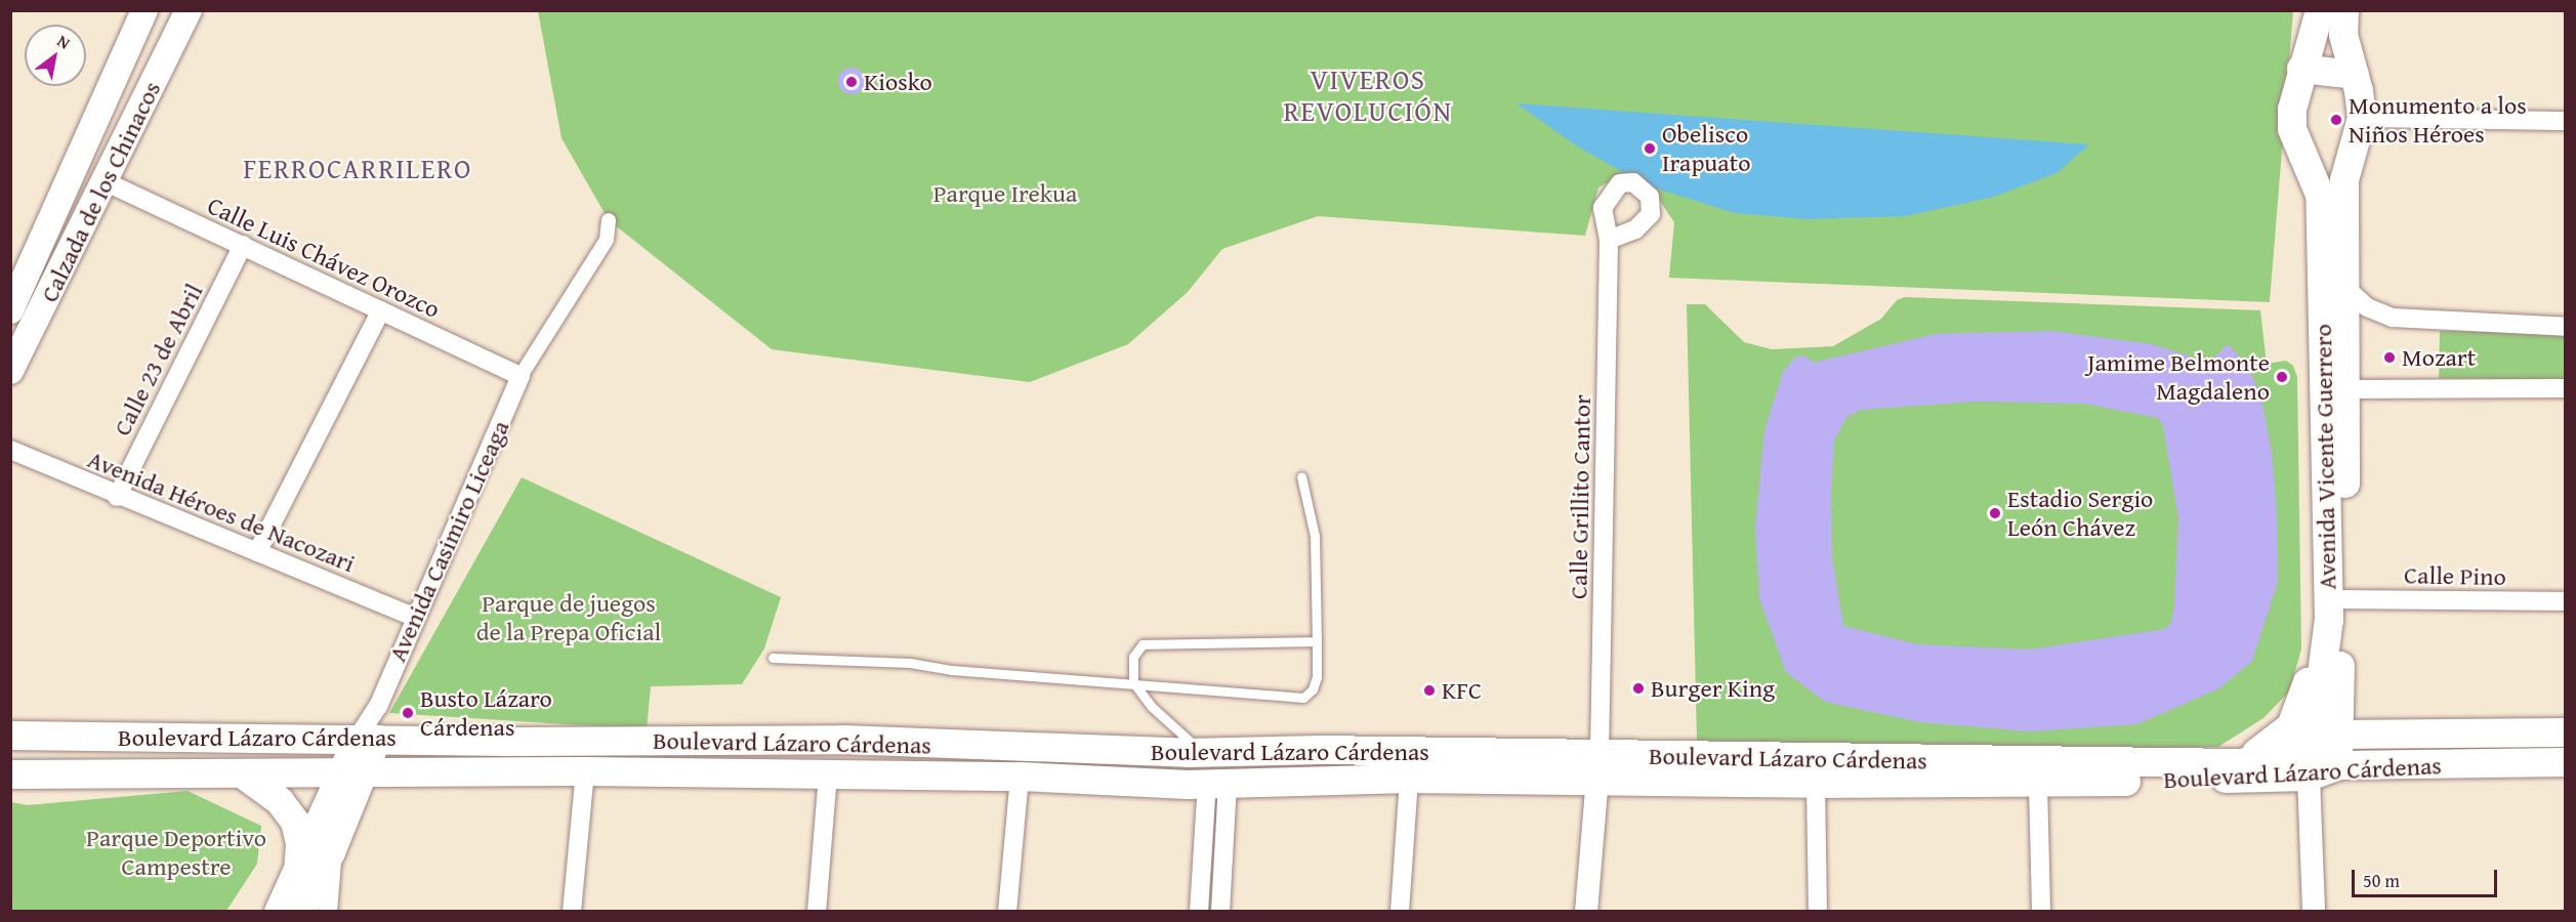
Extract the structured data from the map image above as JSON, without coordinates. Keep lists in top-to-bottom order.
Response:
{
  "streets": {
    "main road": [
      "Calzada de los Chinacos",
      "Avenida Vicente Guerrero",
      "Avenida Casimiro Liceaga",
      "Boulevard Lázaro Cárdenas"
    ],
    "street": [
      "Calle Luis Chávez Orozco",
      "Calle 23 de Abril",
      "Calle Grillito Cantor",
      "Avenida Héroes de Nacozari",
      "Calle Pino"
    ]
  },
  "crossings": [
    ["Calzada de los Chinacos", "Calle Luis Chávez Orozco"],
    ["Calle Luis Chávez Orozco", "Calle 23 de Abril"],
    ["Calle Luis Chávez Orozco", "Avenida Casimiro Liceaga"],
    ["Calle 23 de Abril", "Avenida Héroes de Nacozari"],
    ["Avenida Vicente Guerrero", "Calle Pino"],
    ["Avenida Vicente Guerrero", "Boulevard Lázaro Cárdenas"],
    ["Calle Grillito Cantor", "Boulevard Lázaro Cárdenas"],
    ["Avenida Héroes de Nacozari", "Avenida Casimiro Liceaga"],
    ["Avenida Casimiro Liceaga", "Boulevard Lázaro Cárdenas"]
  ],
  "districts": ["VIVEROS REVOLUCIÓN", "FERROCARRILERO"],
  "parks": ["Parque Irekua", "Parque de juegos de la Prepa Oficial", "Parque Deportivo Campestre"],
  "places": [
    "Kiosko",
    "Monumento a los Niños Héroes",
    "Obelisco Irapuato",
    "Mozart",
    "Jamime Belmonte Magdaleno",
    "Estadio Sergio León Chávez",
    "Burger King",
    "KFC",
    "Busto Lázaro Cárdenas"
  ],
  "scale_bar": "50 m",
  "north": "top right"
}
